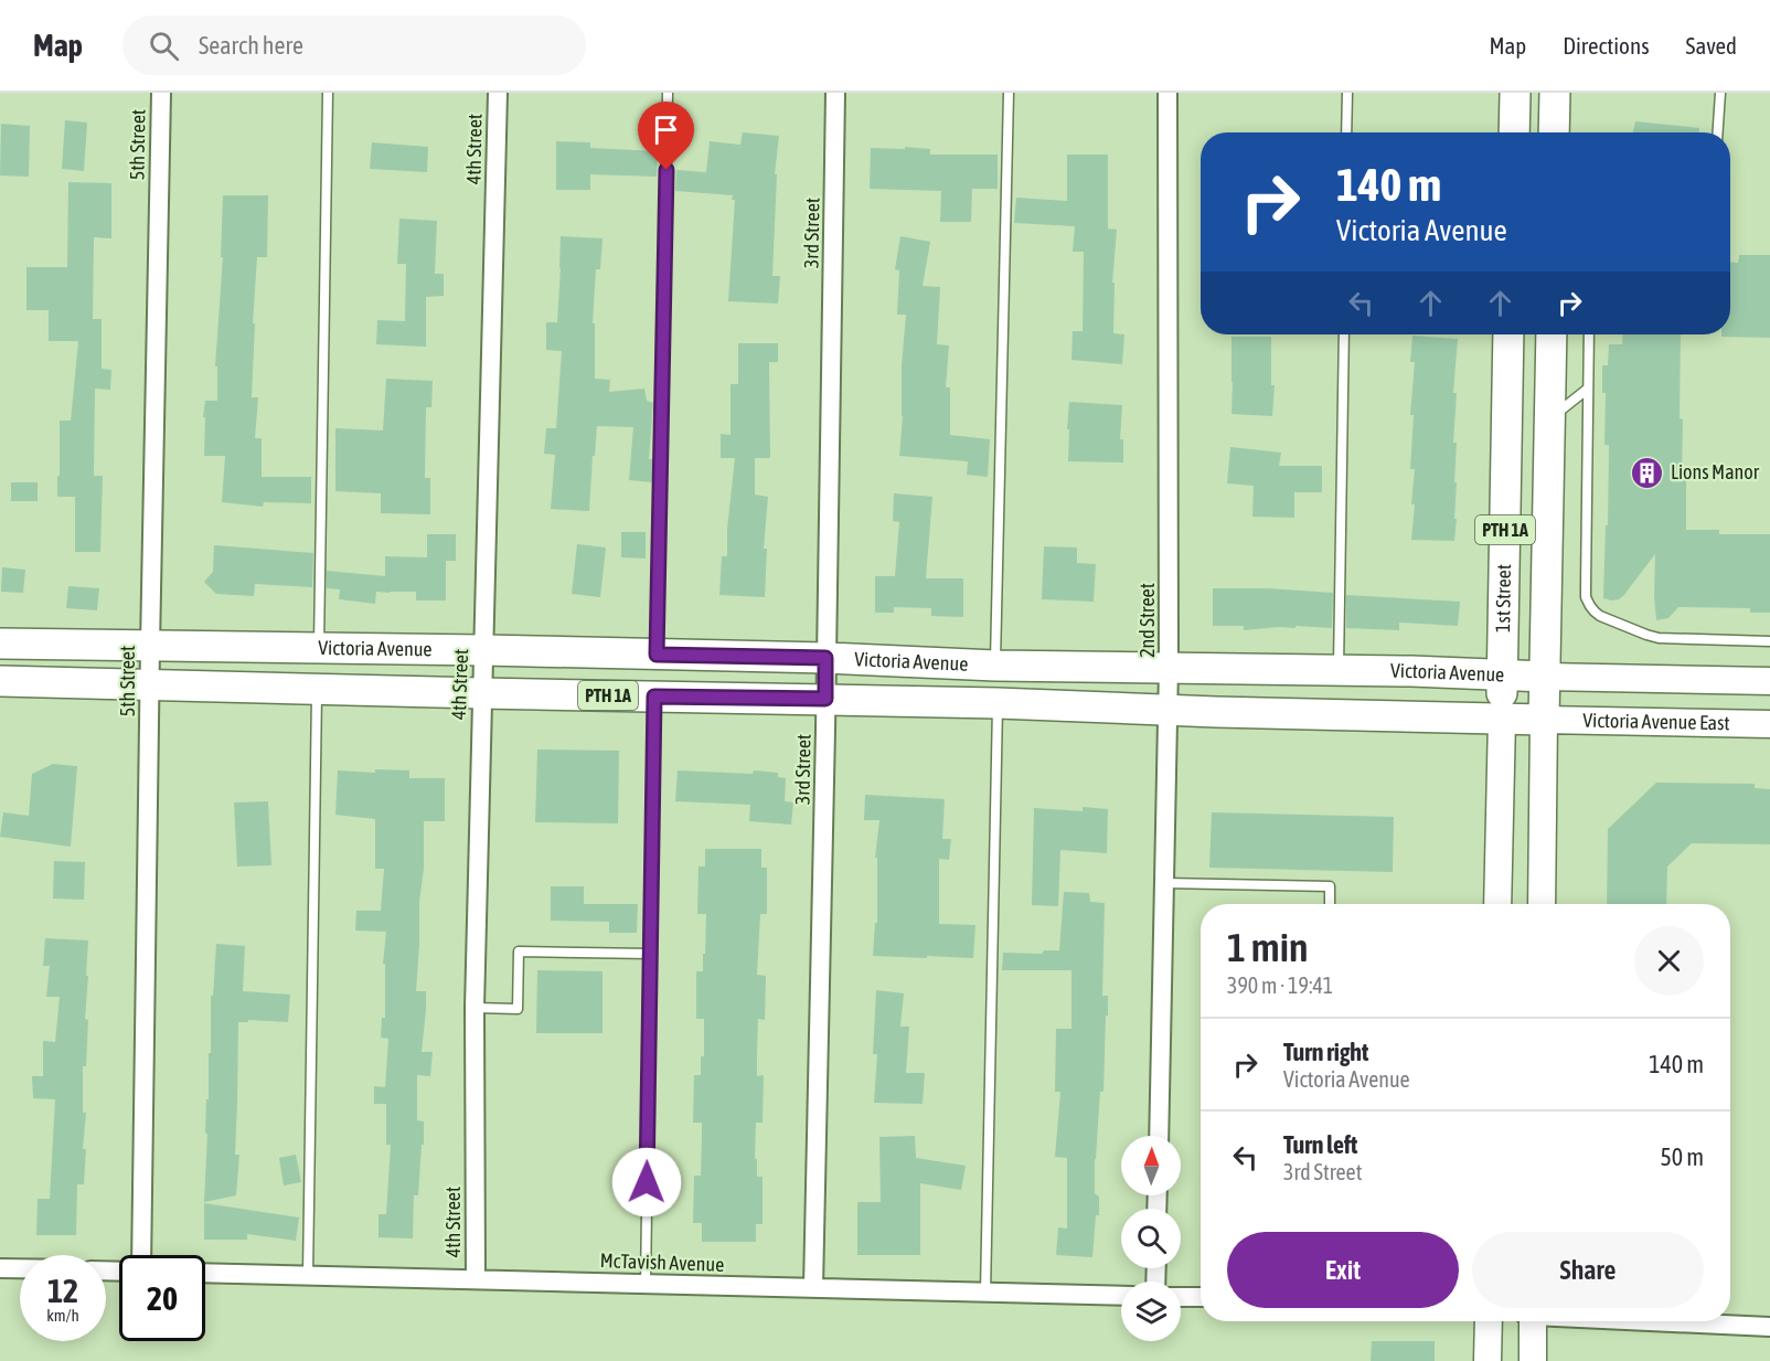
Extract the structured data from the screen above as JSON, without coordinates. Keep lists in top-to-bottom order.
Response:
{
  "streets": {
    "main road": [
      "PTH 1A",
      "1st Street",
      "Victoria Avenue",
      "Victoria Avenue East"
    ],
    "street": [
      "5th Street",
      "4th Street",
      "3rd Street",
      "2nd Street",
      "McTavish Avenue"
    ]
  },
  "crossings": [
    ["5th Street", "Victoria Avenue"],
    ["4th Street", "Victoria Avenue"],
    ["4th Street", "McTavish Avenue"],
    ["3rd Street", "Victoria Avenue"],
    ["3rd Street", "McTavish Avenue"],
    ["PTH 1A", "Victoria Avenue"],
    ["PTH 1A", "Victoria Avenue East"],
    ["1st Street", "Victoria Avenue"],
    ["2nd Street", "Victoria Avenue"],
    ["Victoria Avenue", "Victoria Avenue East"]
  ],
  "places": {
    "building": ["Lions Manor"]
  },
  "north": "top",
  "page": {
    "header": "Map",
    "search": "Search here",
    "nav": ["Map", "Directions", "Saved"],
    "turn": ["140 m", "Victoria Avenue"],
    "heading": ["1 min", "390 m · 19:41"],
    "list": [
      {
        "name": "Turn right",
        "note": "Victoria Avenue",
        "value": "140 m"
      },
      {
        "name": "Turn left",
        "note": "3rd Street",
        "value": "50 m"
      }
    ],
    "buttons": ["Exit", "Share"],
    "speed": "12 km/h",
    "limit": "20"
  }
}
